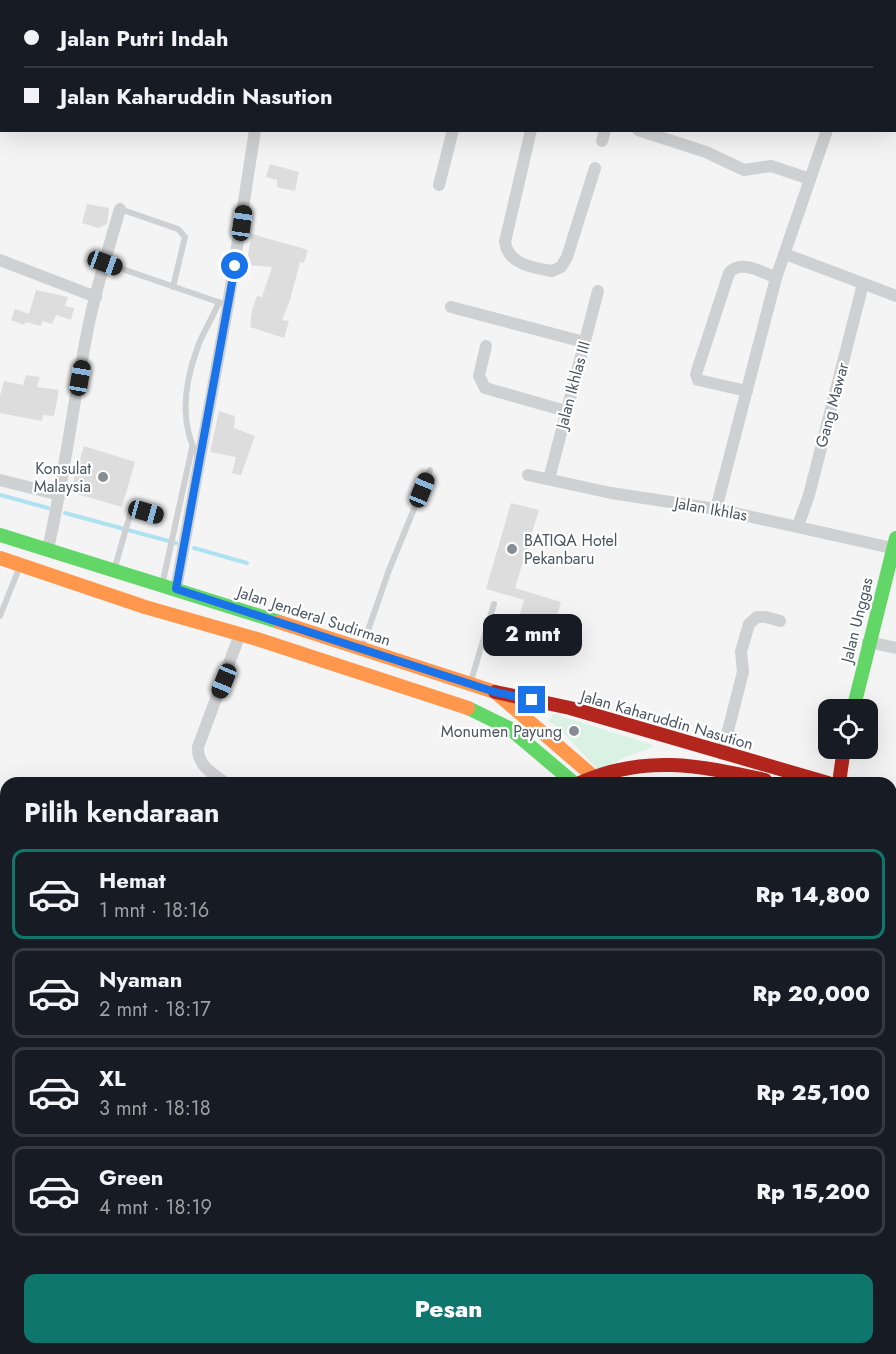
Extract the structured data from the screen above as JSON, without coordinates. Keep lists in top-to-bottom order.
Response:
{
  "streets": {
    "main road": ["Jalan Jenderal Sudirman", "Jalan Unggas", "Jalan Kaharuddin Nasution"],
    "street": ["Jalan Ikhlas III", "Gang Mawar", "Jalan Ikhlas"]
  },
  "crossings": [
    ["Jalan Ikhlas III", "Jalan Ikhlas"],
    ["Gang Mawar", "Jalan Ikhlas"],
    ["Jalan Ikhlas", "Jalan Unggas"],
    ["Jalan Jenderal Sudirman", "Jalan Kaharuddin Nasution"]
  ],
  "places": ["Konsulat Malaysia", "BATIQA Hotel Pekanbaru", "Monumen Payung"],
  "page": {
    "banner": ["Jalan Putri Indah", "Jalan Kaharuddin Nasution"],
    "bubble": "2 mnt",
    "heading": "Pilih kendaraan",
    "list": [
      {
        "name": "Hemat",
        "note": "1 mnt · 18:16",
        "value": "Rp 14,800"
      },
      {
        "name": "Nyaman",
        "note": "2 mnt · 18:17",
        "value": "Rp 20,000"
      },
      {
        "name": "XL",
        "note": "3 mnt · 18:18",
        "value": "Rp 25,100"
      },
      {
        "name": "Green",
        "note": "4 mnt · 18:19",
        "value": "Rp 15,200"
      }
    ],
    "buttons": "Pesan"
  }
}
